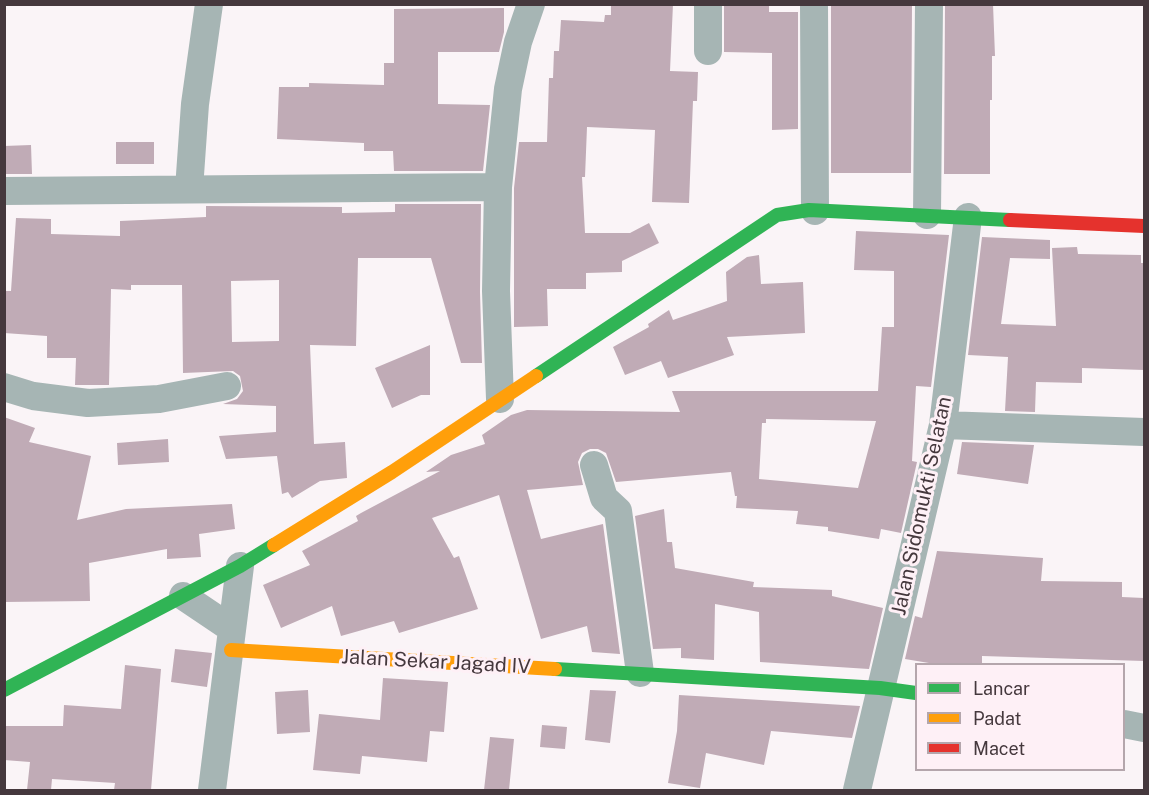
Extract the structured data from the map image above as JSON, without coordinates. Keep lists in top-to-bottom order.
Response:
{
  "streets": {
    "street": ["Jalan Sidomukti Selatan", "Jalan Sekar Jagad IV"]
  },
  "crossings": [
    ["Jalan Sidomukti Selatan", "Jalan Sekar Jagad IV"]
  ],
  "legend": ["Lancar", "Padat", "Macet"]
}
